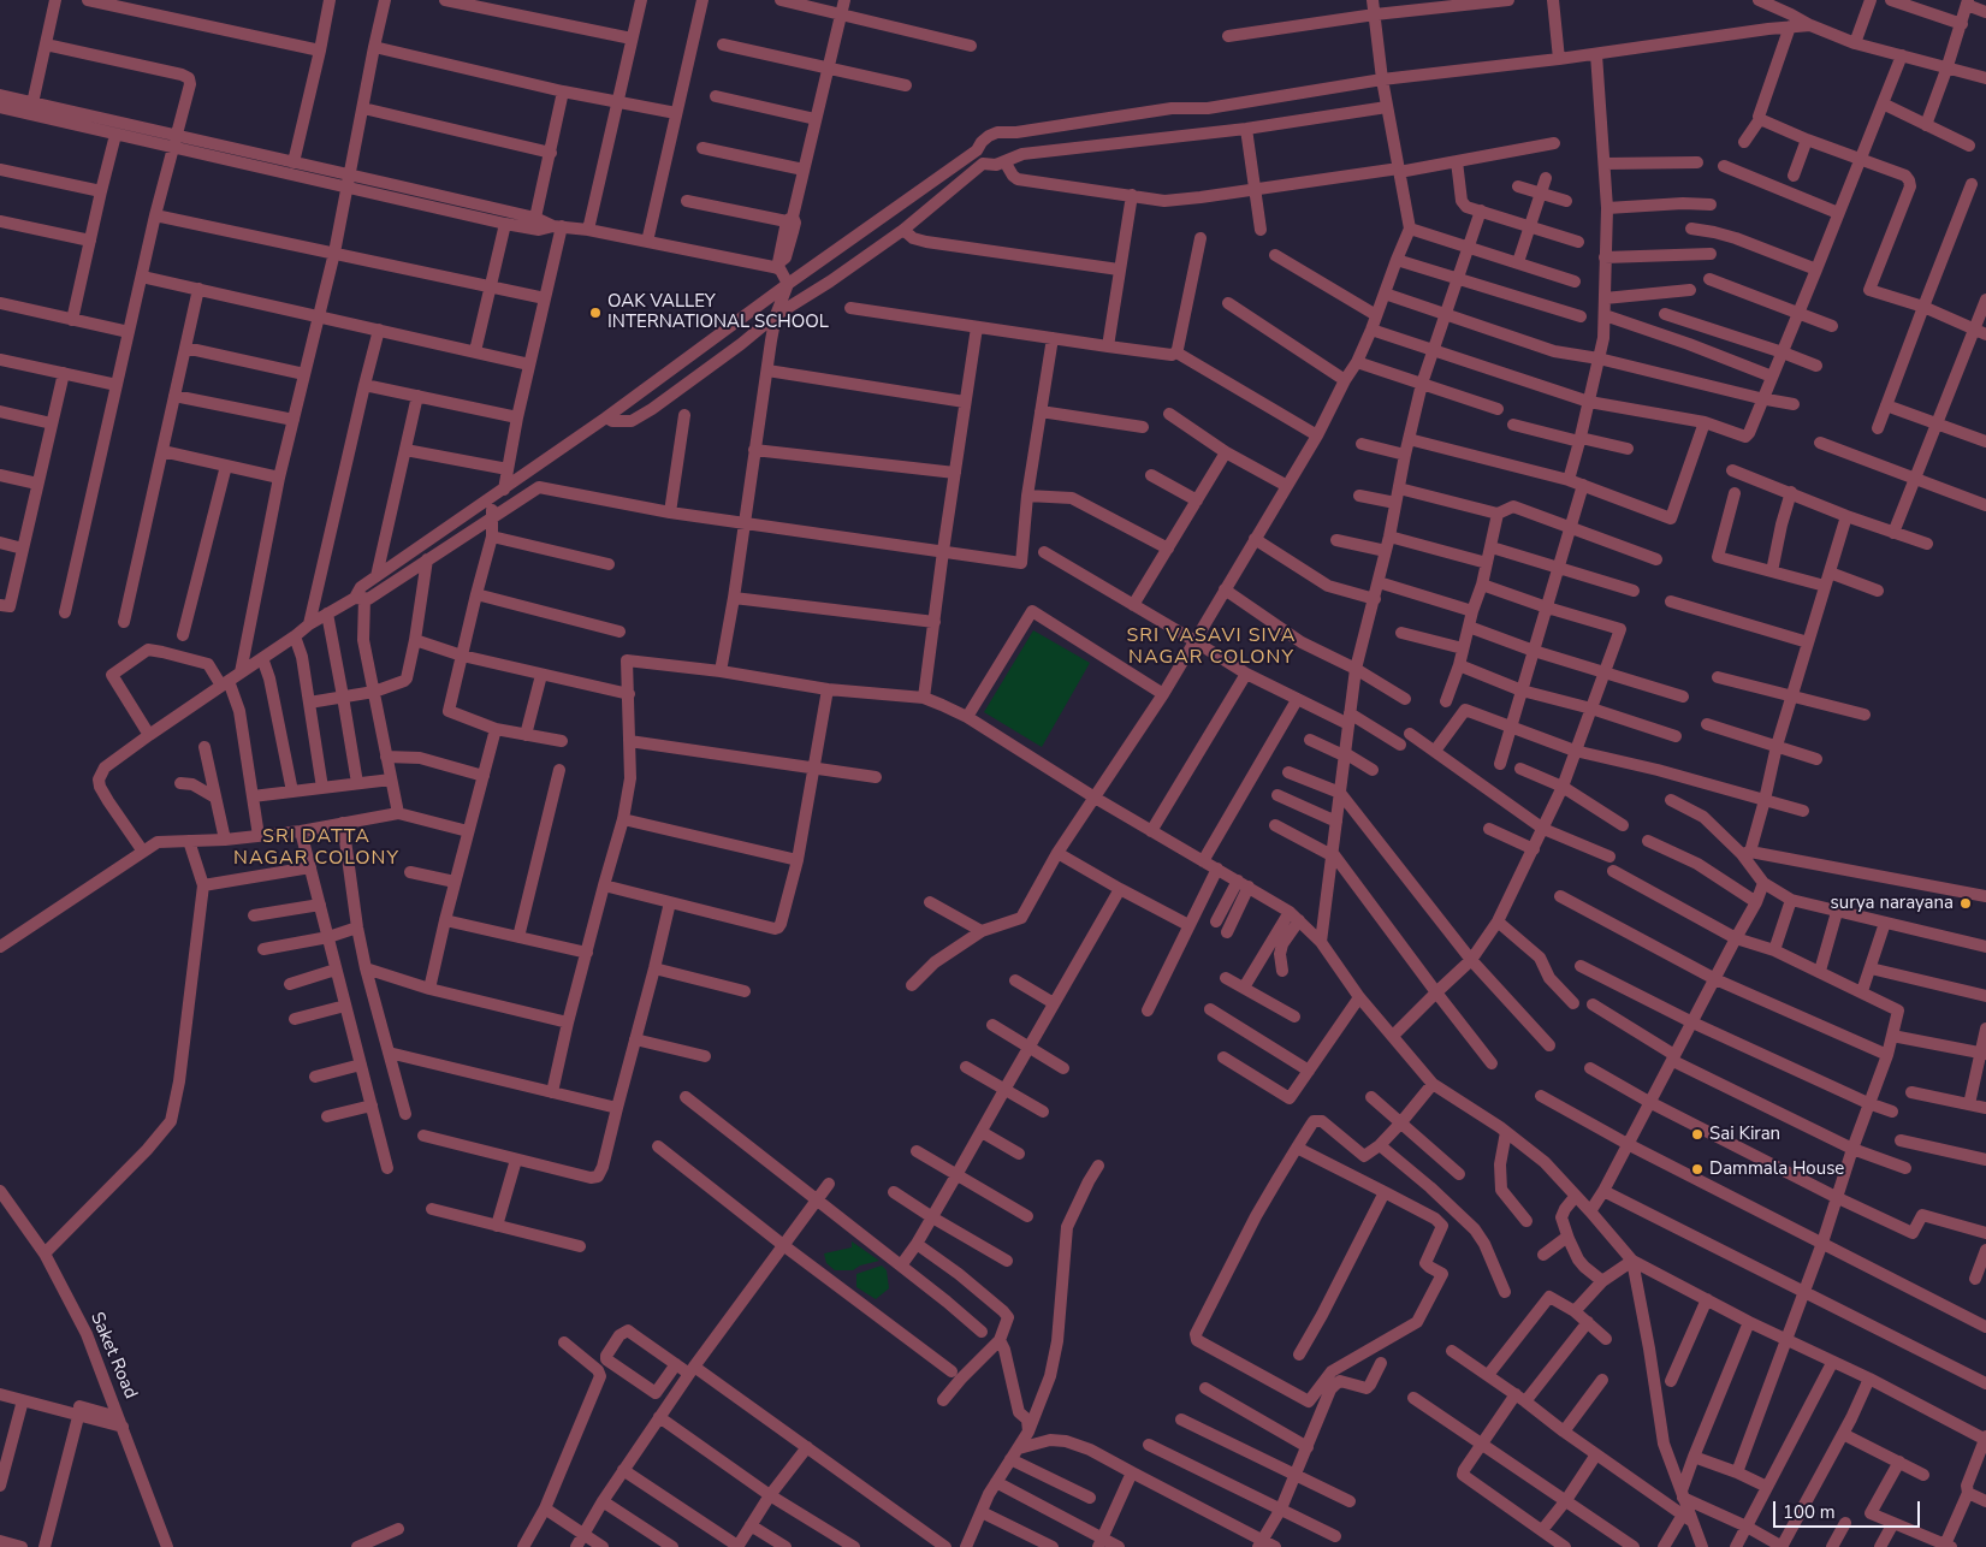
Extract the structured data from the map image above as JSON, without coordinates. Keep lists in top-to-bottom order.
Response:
{
  "streets": {
    "street": ["Saket Road"]
  },
  "districts": ["SRI VASAVI SIVA NAGAR COLONY", "SRI DATTA NAGAR COLONY"],
  "places": [
    "OAK VALLEY INTERNATIONAL SCHOOL",
    "surya narayana",
    "Sai Kiran",
    "Dammala House"
  ],
  "scale_bar": "100 m"
}
